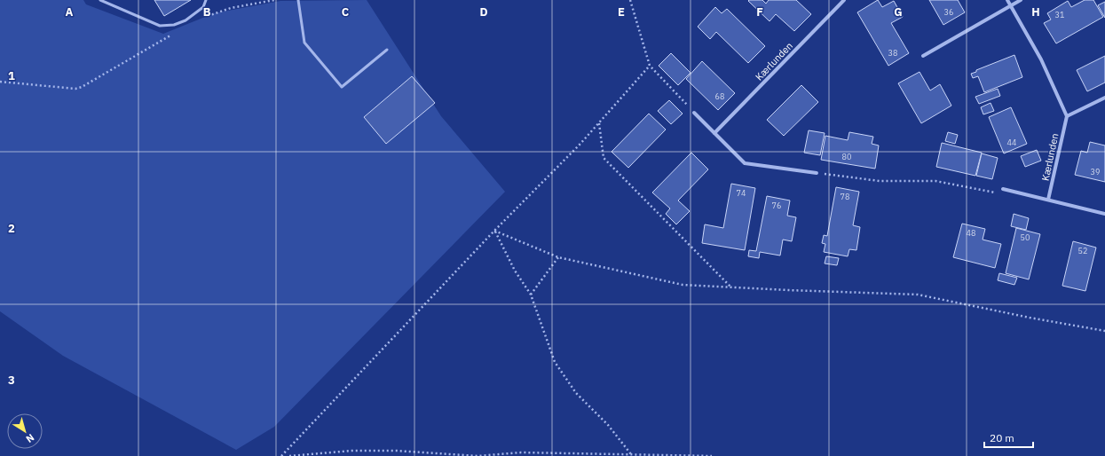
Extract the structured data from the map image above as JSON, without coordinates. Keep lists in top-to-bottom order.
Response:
{
  "streets": {
    "street": ["Kærlunden"]
  },
  "house_numbers": [
    "36",
    "31",
    "38",
    "68",
    "44",
    "80",
    "39",
    "74",
    "78",
    "76",
    "48",
    "50",
    "52"
  ],
  "scale_bar": "20 m",
  "north": "bottom right",
  "grid": {
    "columns": [
      "A",
      "B",
      "C",
      "D",
      "E",
      "F",
      "G",
      "H"
    ],
    "rows": ["1", "2", "3"]
  }
}
